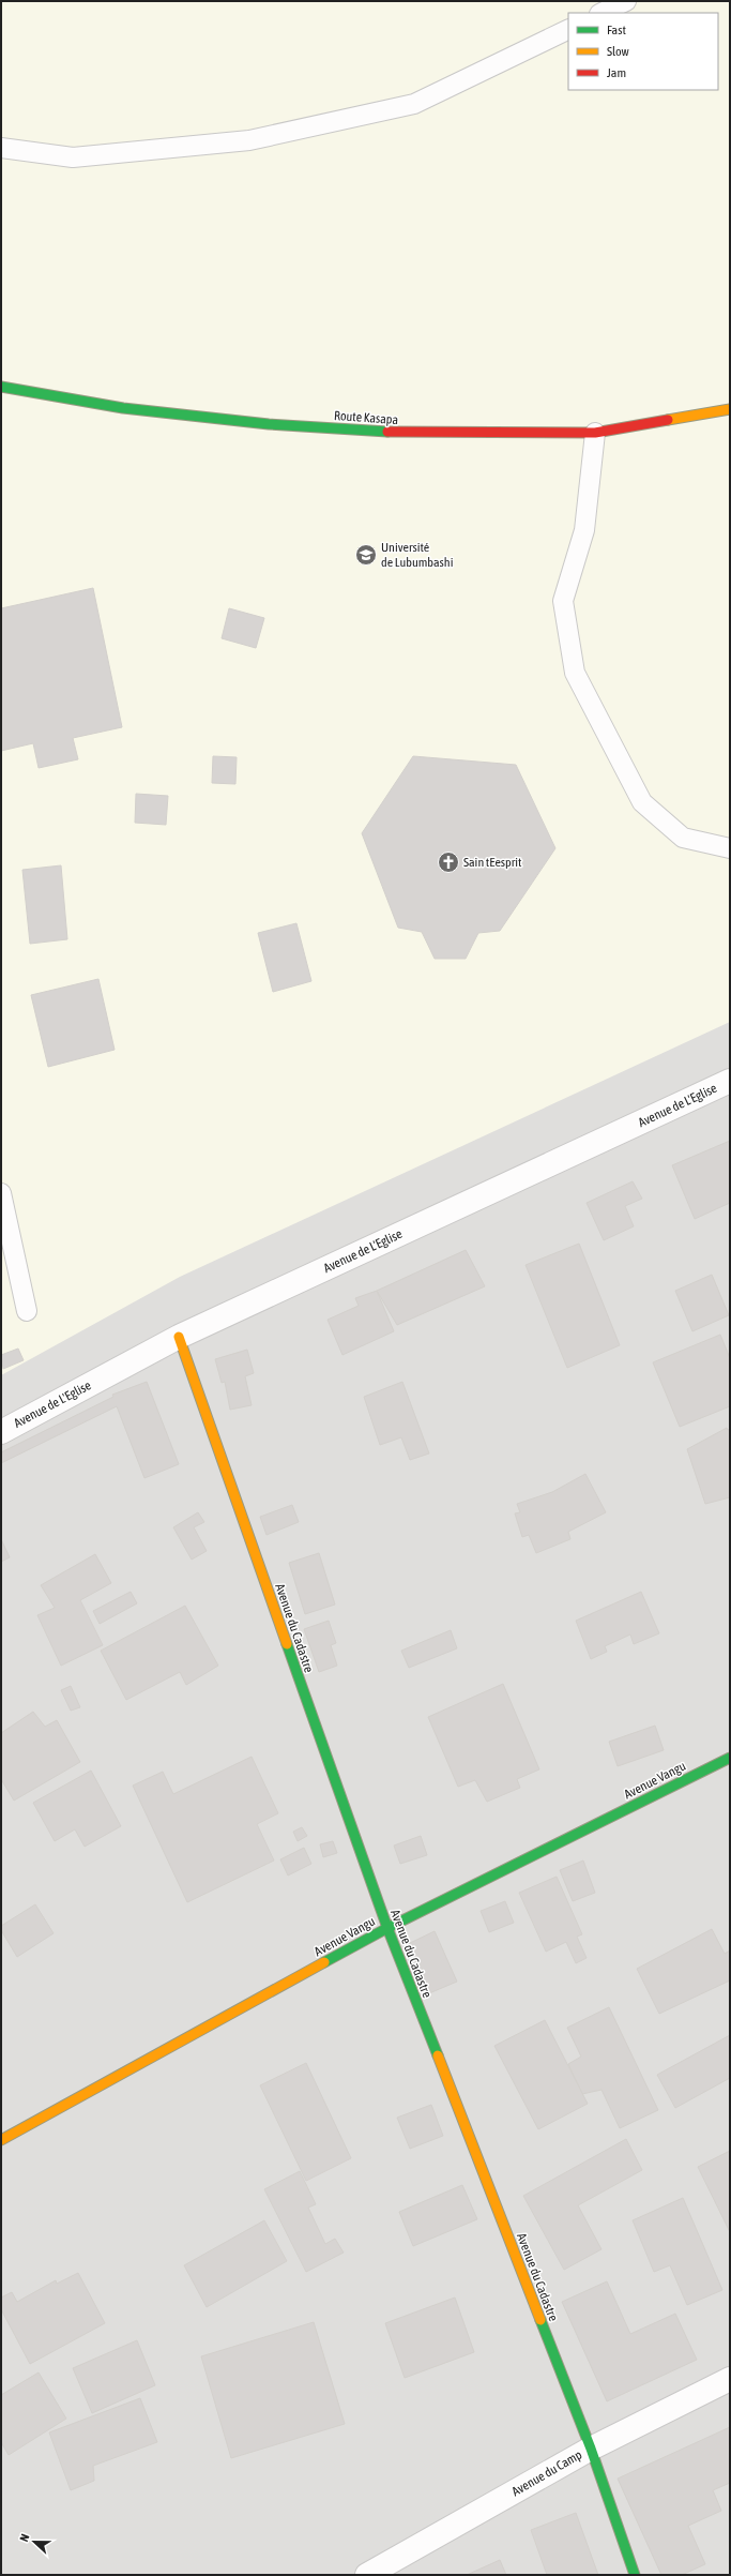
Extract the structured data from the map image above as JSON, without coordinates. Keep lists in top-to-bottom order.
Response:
{
  "streets": {
    "street": [
      "Route Kasapa",
      "Avenue de L'Eglise",
      "Avenue du Cadastre",
      "Avenue Vangu",
      "Avenue du Camp"
    ]
  },
  "crossings": [
    ["Avenue de L'Eglise", "Avenue du Cadastre"],
    ["Avenue du Cadastre", "Avenue Vangu"],
    ["Avenue du Cadastre", "Avenue du Camp"]
  ],
  "places": {
    "school or university": ["Université de Lubumbashi"],
    "church": ["Sain tEesprit"]
  },
  "legend": ["Fast", "Slow", "Jam"],
  "north": "left"
}
